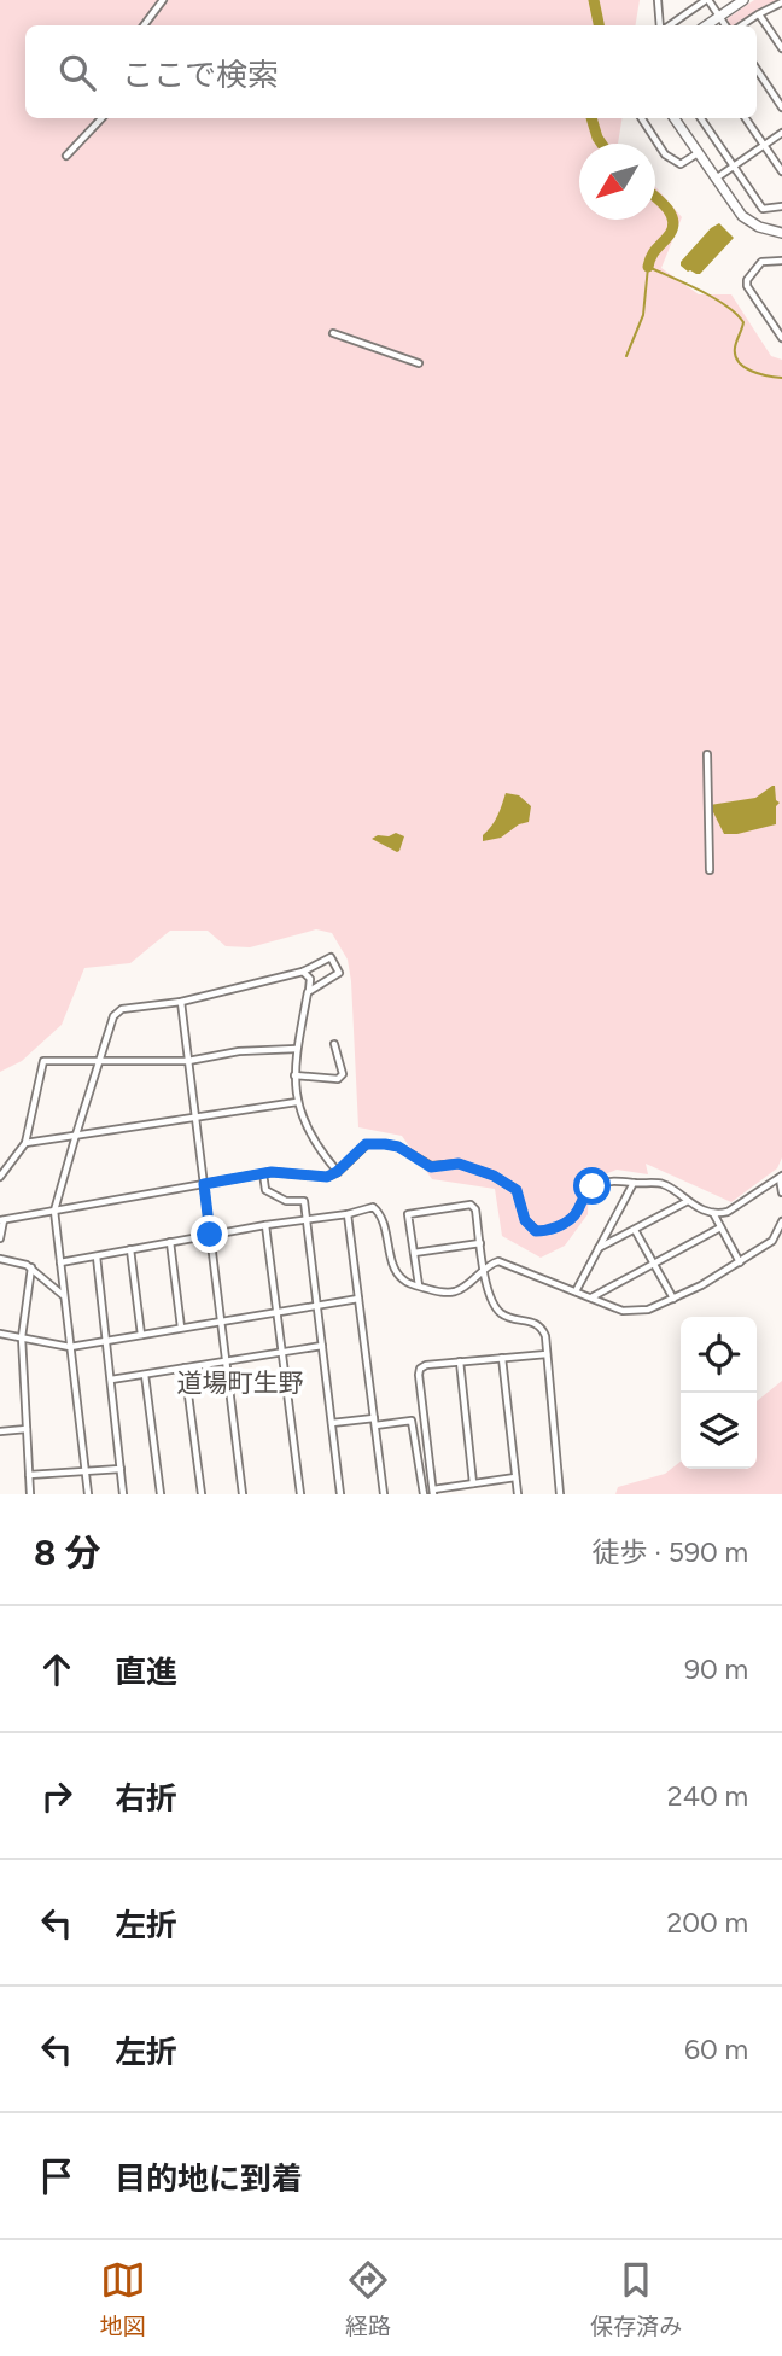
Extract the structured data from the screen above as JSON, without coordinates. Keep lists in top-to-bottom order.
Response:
{
  "districts": ["道場町生野"],
  "north": "bottom left",
  "page": {
    "search": "ここで検索",
    "heading": ["8 分", "徒歩 · 590 m"],
    "list": [
      ["直進", "90 m"],
      ["右折", "240 m"],
      ["左折", "200 m"],
      ["左折", "60 m"],
      "目的地に到着"
    ],
    "nav": ["地図", "経路", "保存済み"]
  }
}
